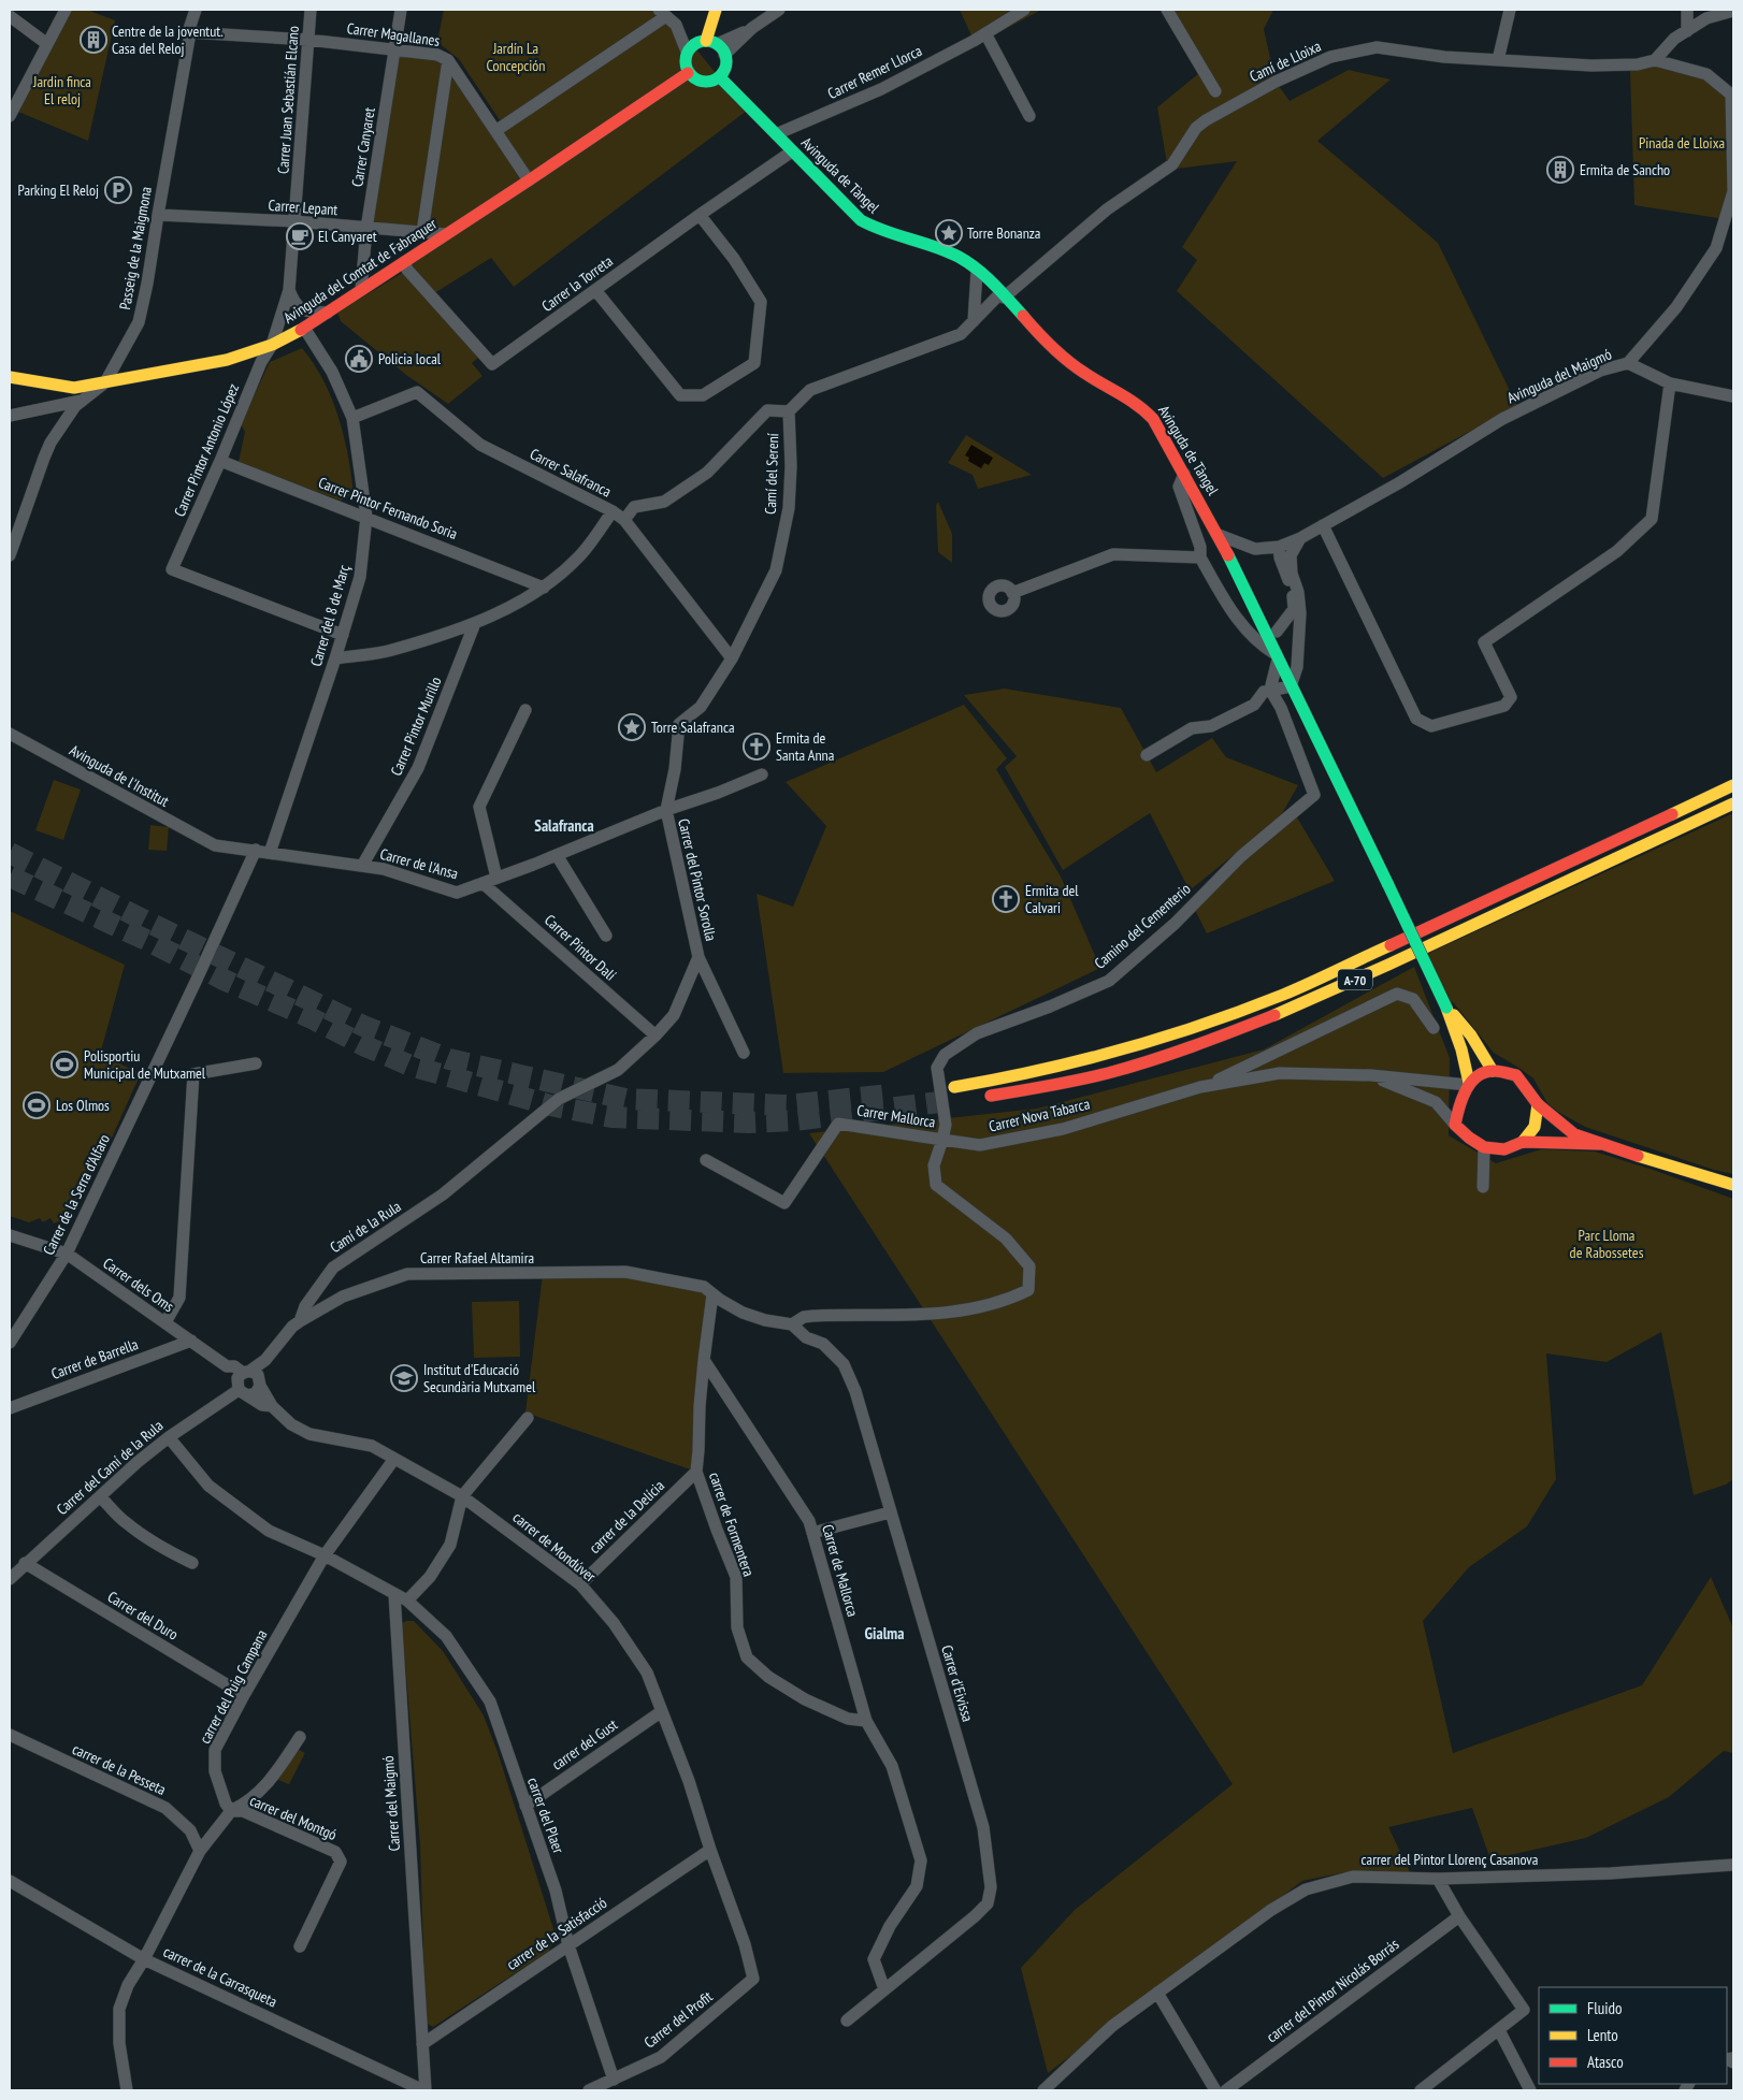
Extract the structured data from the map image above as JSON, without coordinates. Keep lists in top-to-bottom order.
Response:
{
  "streets": {
    "main road": ["Avinguda de Tàngel", "Avinguda del Comtat de Fabraquer", "A-70"],
    "street": [
      "Carrer Magallanes",
      "Camí de Lloixa",
      "Carrer Remer Llorca",
      "Carrer Juan Sebastián Elcano",
      "Carrer Canyaret",
      "Carrer Lepant",
      "Passeig de la Maigmona",
      "Carrer la Torreta",
      "Avinguda del Maigmó",
      "Carrer Pintor Antonio López",
      "Carrer Salafranca",
      "Camí del Serení",
      "Carrer Pintor Fernando Soria",
      "Carrer del 8 de Març",
      "Carrer Pintor Murillo",
      "Avinguda de l'Institut",
      "Carrer de l'Ansa",
      "Carrer del Pintor Sorolla",
      "Camino del Cementerio",
      "Carrer Pintor Dalí",
      "Carrer Nova Tabarca",
      "Carrer Mallorca",
      "Carrer de la Serra d'Alfaro",
      "Camí de la Rula",
      "Carrer Rafael Altamira",
      "Carrer dels Oms",
      "Carrer de Barrella",
      "Carrer del Camí de la Rula",
      "carrer de la Delícia",
      "carrer de Formentera",
      "carrer de Mondúver",
      "Carrer de Mallorca",
      "Carrer del Duro",
      "Carrer d'Eivissa",
      "carrer del Puig Campana",
      "carrer del Gust",
      "carrer de la Pesseta",
      "Carrer del Maigmó",
      "carrer del Plaer",
      "carrer del Montgó",
      "carrer del Pintor Llorenç Casanova",
      "carrer de la Satisfacció",
      "carrer de la Carrasqueta",
      "carrer del Pintor Nicolás Borrás",
      "Carrer del Profit"
    ]
  },
  "crossings": [
    ["Carrer Magallanes", "Carrer Juan Sebastián Elcano"],
    ["Carrer Magallanes", "Carrer Canyaret"],
    ["Carrer Magallanes", "Passeig de la Maigmona"],
    ["Carrer Magallanes", "Avinguda del Comtat de Fabraquer"],
    ["Camí de Lloixa", "Avinguda de Tàngel"],
    ["Camí de Lloixa", "Avinguda del Maigmó"],
    ["Carrer Remer Llorca", "Avinguda de Tàngel"],
    ["Carrer Juan Sebastián Elcano", "Carrer Lepant"],
    ["Carrer Juan Sebastián Elcano", "Carrer Pintor Antonio López"],
    ["Carrer Canyaret", "Carrer Lepant"],
    ["Carrer Canyaret", "Avinguda del Comtat de Fabraquer"],
    ["Avinguda de Tàngel", "Avinguda del Comtat de Fabraquer"],
    ["Avinguda de Tàngel", "Carrer la Torreta"],
    ["Avinguda de Tàngel", "Avinguda del Maigmó"],
    ["Carrer Lepant", "Passeig de la Maigmona"],
    ["Carrer Lepant", "Avinguda del Comtat de Fabraquer"],
    ["Passeig de la Maigmona", "Avinguda del Comtat de Fabraquer"],
    ["Avinguda del Comtat de Fabraquer", "Carrer la Torreta"],
    ["Avinguda del Comtat de Fabraquer", "Carrer Pintor Antonio López"],
    ["Avinguda del Comtat de Fabraquer", "Carrer del 8 de Març"],
    ["Carrer Pintor Antonio López", "Carrer Pintor Fernando Soria"],
    ["Carrer Pintor Antonio López", "Carrer del 8 de Març"],
    ["Carrer Salafranca", "Camí del Serení"],
    ["Carrer Salafranca", "Carrer del 8 de Març"],
    ["Camí del Serení", "Carrer de l'Ansa"],
    ["Camí del Serení", "Carrer del Pintor Sorolla"],
    ["Carrer Pintor Fernando Soria", "Carrer del 8 de Març"],
    ["Carrer del 8 de Març", "Carrer de l'Ansa"],
    ["Carrer Pintor Murillo", "Carrer de l'Ansa"],
    ["Avinguda de l'Institut", "Carrer de l'Ansa"],
    ["Carrer de l'Ansa", "Carrer del Pintor Sorolla"],
    ["Carrer de l'Ansa", "Carrer Pintor Dalí"],
    ["Carrer de l'Ansa", "Carrer de la Serra d'Alfaro"],
    ["Carrer del Pintor Sorolla", "Camí de la Rula"],
    ["Camino del Cementerio", "Carrer Nova Tabarca"],
    ["Camino del Cementerio", "Carrer Mallorca"],
    ["Carrer Pintor Dalí", "Camí de la Rula"],
    ["Carrer Nova Tabarca", "Carrer Mallorca"],
    ["Carrer de la Serra d'Alfaro", "Carrer dels Oms"],
    ["Camí de la Rula", "Carrer Rafael Altamira"],
    ["Carrer Rafael Altamira", "Carrer dels Oms"],
    ["Carrer Rafael Altamira", "Carrer del Camí de la Rula"],
    ["Carrer Rafael Altamira", "carrer de Mondúver"],
    ["Carrer dels Oms", "Carrer de Barrella"],
    ["Carrer dels Oms", "Carrer del Camí de la Rula"],
    ["Carrer dels Oms", "carrer de Mondúver"],
    ["Carrer del Camí de la Rula", "carrer de Mondúver"],
    ["Carrer del Camí de la Rula", "Carrer del Duro"],
    ["carrer de la Delícia", "carrer de Formentera"],
    ["carrer de la Delícia", "carrer de Mondúver"],
    ["carrer de Formentera", "Carrer de Mallorca"],
    ["carrer de Mondúver", "carrer del Puig Campana"],
    ["carrer de Mondúver", "carrer del Gust"],
    ["carrer de Mondúver", "carrer de la Satisfacció"],
    ["carrer de Mondúver", "Carrer del Profit"],
    ["Carrer de Mallorca", "Carrer d'Eivissa"],
    ["Carrer del Duro", "carrer del Puig Campana"],
    ["carrer del Puig Campana", "carrer del Montgó"],
    ["carrer del Gust", "carrer del Plaer"],
    ["Carrer del Maigmó", "carrer del Plaer"],
    ["Carrer del Maigmó", "carrer de la Satisfacció"],
    ["Carrer del Maigmó", "carrer de la Carrasqueta"],
    ["carrer del Plaer", "carrer de la Satisfacció"],
    ["carrer del Plaer", "Carrer del Profit"]
  ],
  "districts": ["Salafranca", "Gialma"],
  "parks": [
    "Jardín La Concepción",
    "Jardin finca El reloj",
    "Pinada de Lloixa",
    "Parc Lloma de Rabossetes"
  ],
  "places": {
    "building": ["Centre de la joventut. Casa del Reloj", "Ermita de Sancho"],
    "parking": ["Parking El Reloj"],
    "place": ["Torre Bonanza", "Torre Salafranca"],
    "cafe": ["El Canyaret"],
    "public building": ["Policia local"],
    "church": ["Ermita de Santa Anna", "Ermita del Calvari"],
    "sports": ["Polisportiu Municipal de Mutxamel", "Los Olmos"],
    "school or university": ["Institut d'Educació Secundària Mutxamel"]
  },
  "legend": ["Fluido", "Lento", "Atasco"]
}
